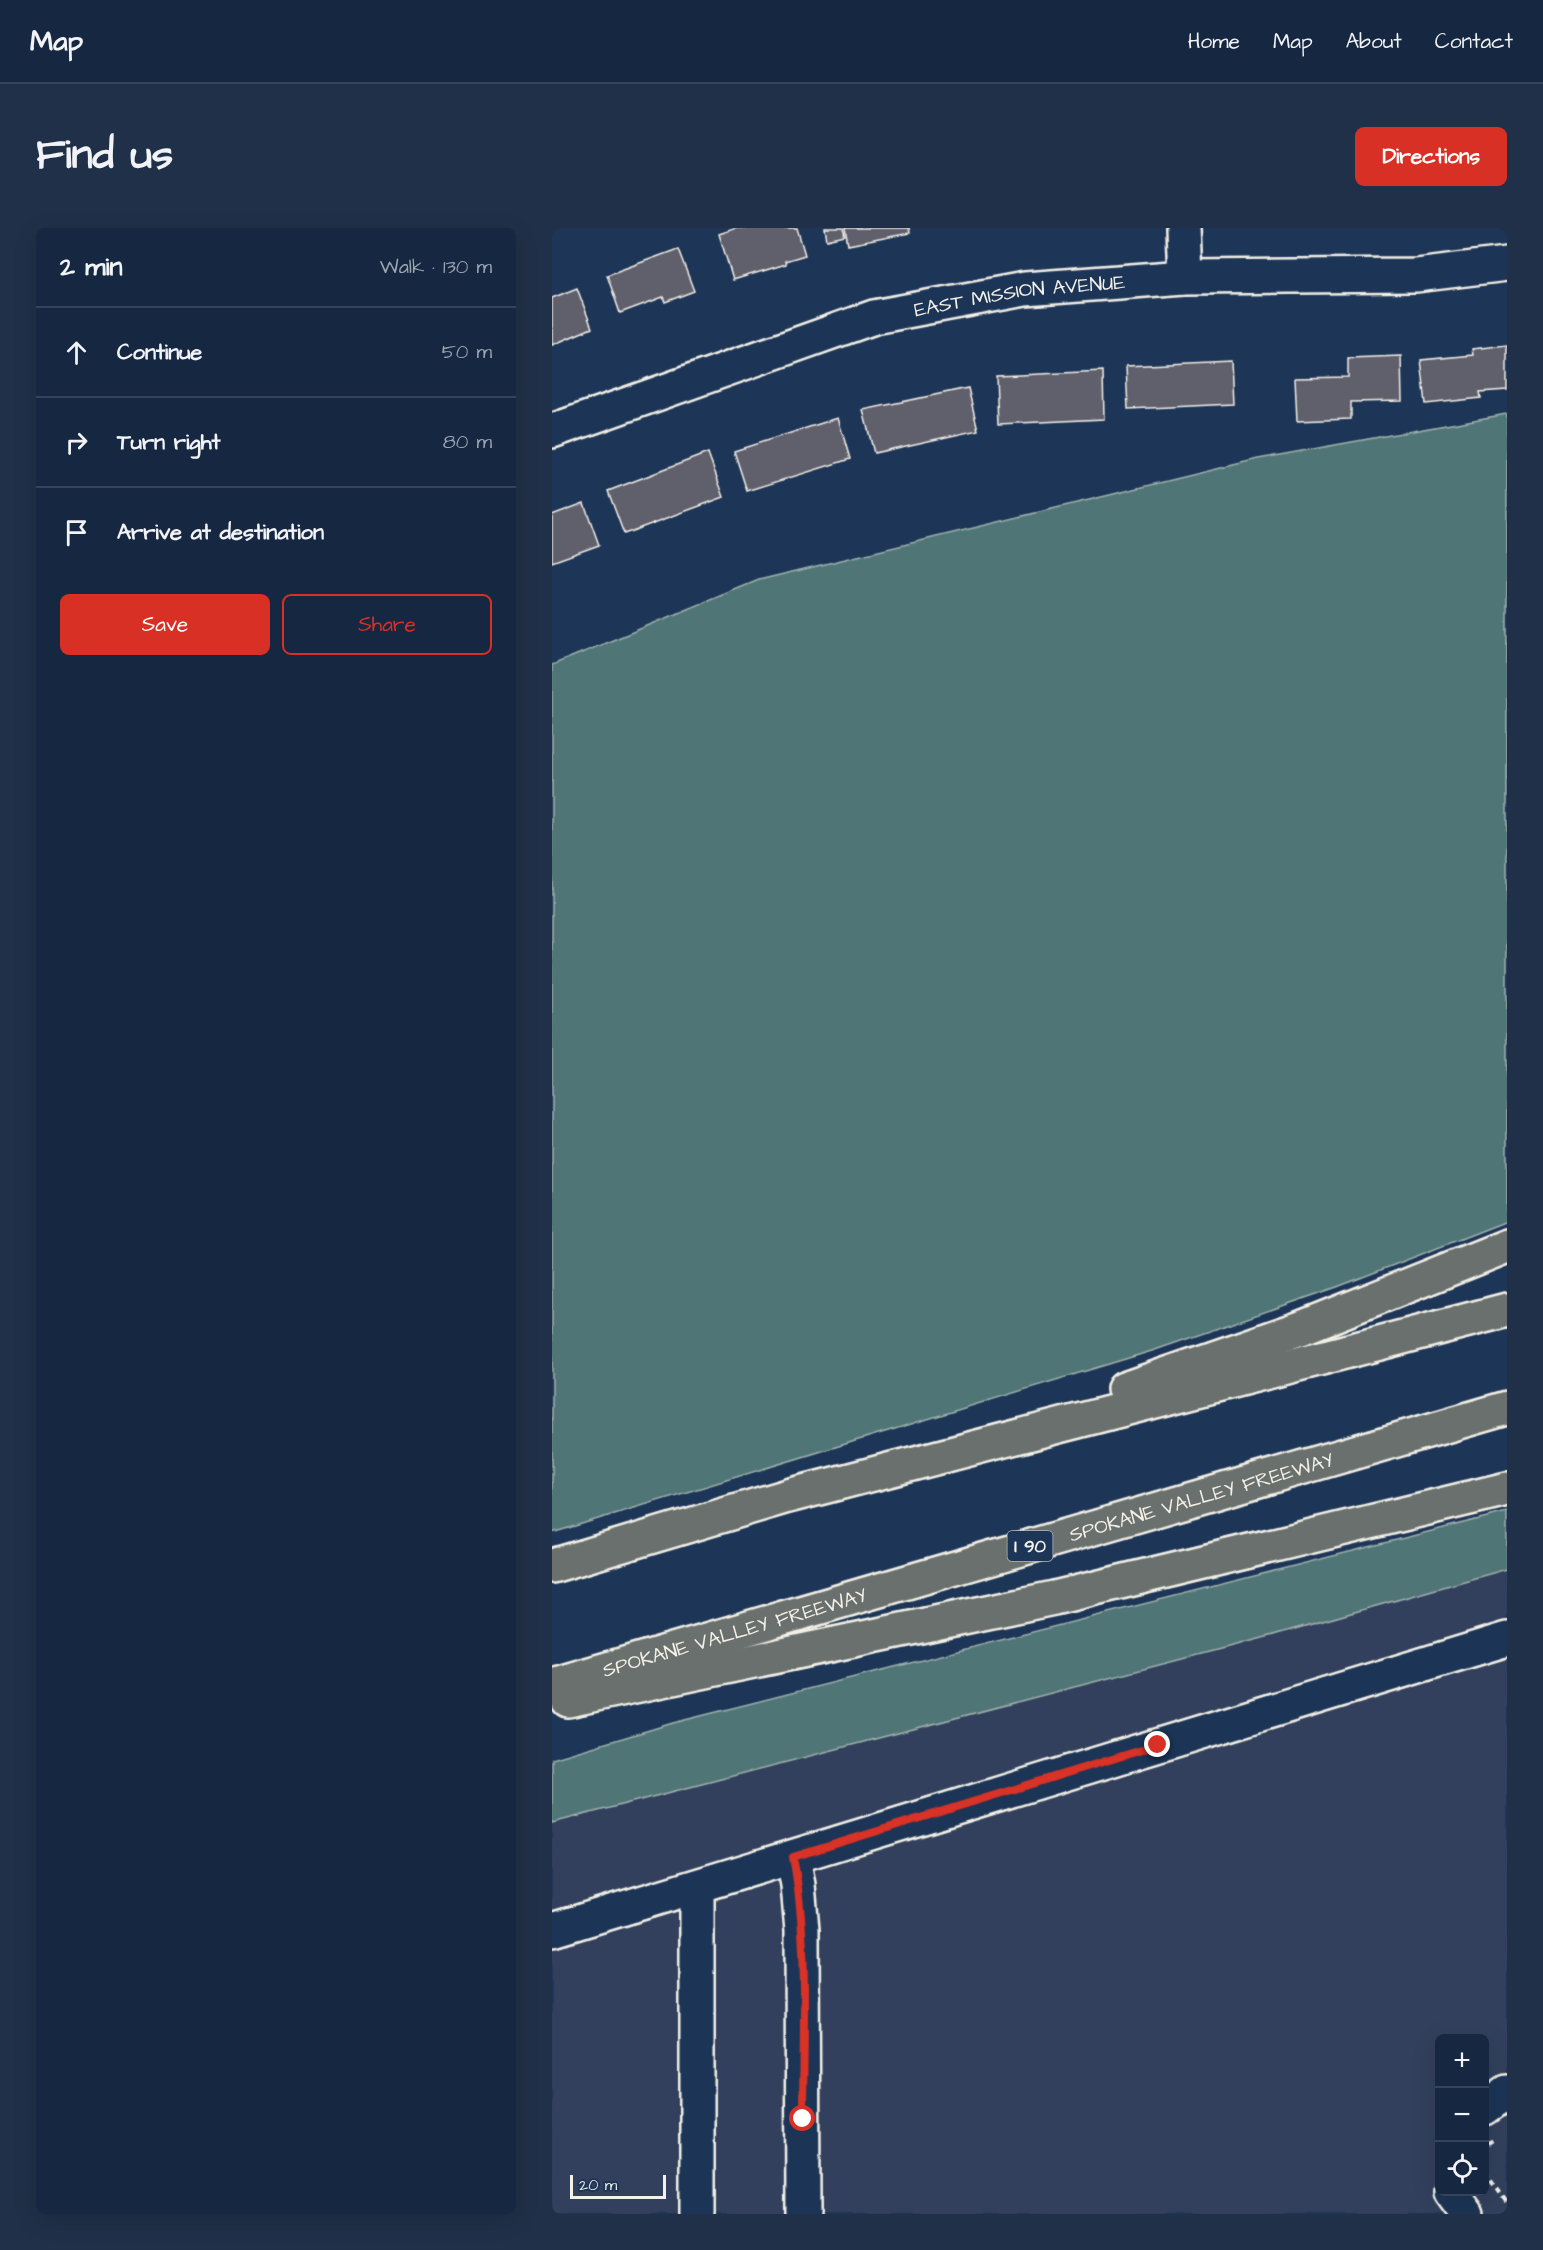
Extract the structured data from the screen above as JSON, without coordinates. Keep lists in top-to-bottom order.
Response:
{
  "streets": {
    "highway": ["SPOKANE VALLEY FREEWAY", "I 90"],
    "street": ["EAST MISSION AVENUE"]
  },
  "scale_bar": "20 m",
  "page": {
    "header": "Map",
    "nav": [
      "Home",
      "Map",
      "About",
      "Contact"
    ],
    "title": "Find us",
    "buttons": [
      "Directions",
      ["Save", "Share"]
    ],
    "heading": ["2 min", "Walk · 130 m"],
    "list": [
      ["Continue", "50 m"],
      ["Turn right", "80 m"],
      "Arrive at destination"
    ],
    "map_buttons": ["+", "−"],
    "scale": "20 m"
  }
}
